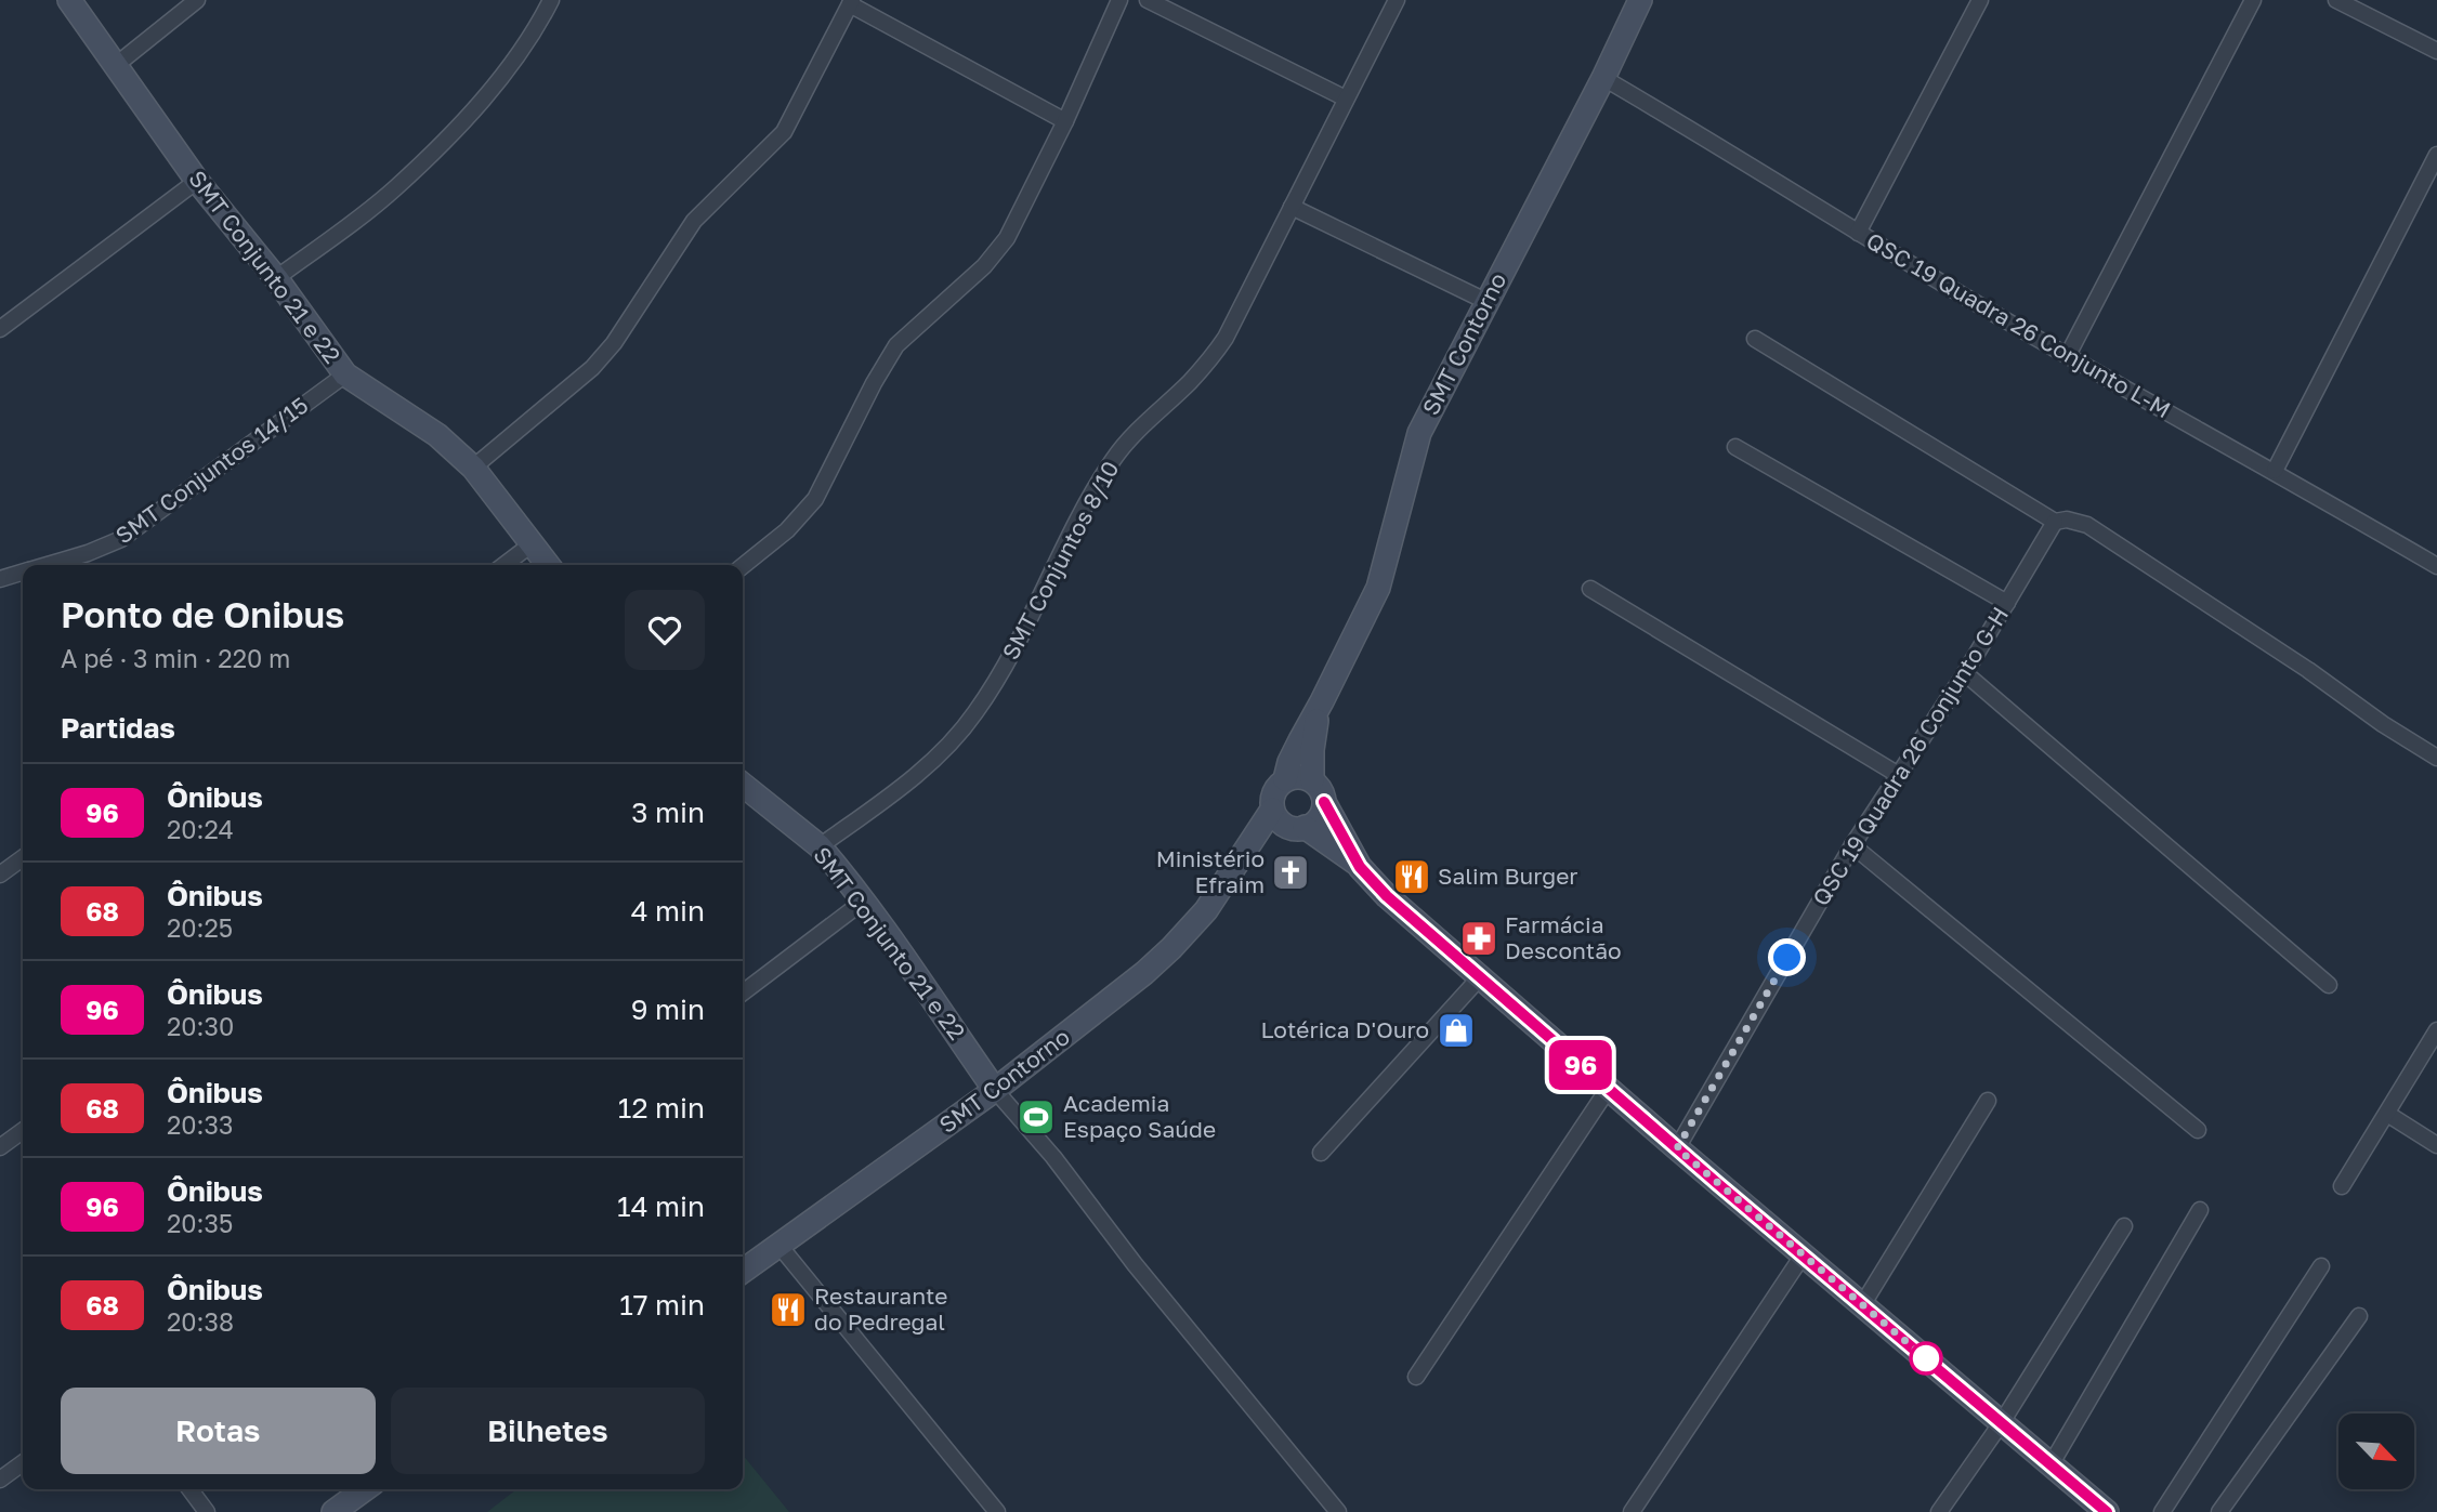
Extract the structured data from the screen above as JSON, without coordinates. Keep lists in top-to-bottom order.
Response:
{
  "streets": {
    "street": [
      "SMT Conjunto 21 e 22",
      "QSC 19 Quadra 26 Conjunto L-M",
      "SMT Contorno",
      "SMT Conjuntos 14/15",
      "SMT Conjuntos 8/10",
      "QSC 19 Quadra 26 Conjunto G-H"
    ]
  },
  "crossings": [
    ["SMT Conjunto 21 e 22", "SMT Contorno"],
    ["SMT Conjunto 21 e 22", "SMT Conjuntos 14/15"],
    ["SMT Conjunto 21 e 22", "SMT Conjuntos 8/10"],
    ["QSC 19 Quadra 26 Conjunto L-M", "SMT Contorno"]
  ],
  "places": {
    "church": ["Ministério Efraim"],
    "restaurant": ["Salim Burger", "Restaurante do Pedregal"],
    "pharmacy": ["Farmácia Descontão"],
    "shop": ["Lotérica D'Ouro"],
    "sports": ["Academia Espaço Saúde"]
  },
  "lines": ["bus line 96"],
  "north": "bottom right",
  "page": {
    "on_map": "96",
    "heading": [
      ["Ponto de Onibus", "A pé · 3 min · 220 m"],
      "Partidas"
    ],
    "list": [
      {
        "mark": "96",
        "name": "Ônibus",
        "note": "20:24",
        "value": "3 min"
      },
      {
        "mark": "68",
        "name": "Ônibus",
        "note": "20:25",
        "value": "4 min"
      },
      {
        "mark": "96",
        "name": "Ônibus",
        "note": "20:30",
        "value": "9 min"
      },
      {
        "mark": "68",
        "name": "Ônibus",
        "note": "20:33",
        "value": "12 min"
      },
      {
        "mark": "96",
        "name": "Ônibus",
        "note": "20:35",
        "value": "14 min"
      },
      {
        "mark": "68",
        "name": "Ônibus",
        "note": "20:38",
        "value": "17 min"
      }
    ],
    "buttons": ["Rotas", "Bilhetes"]
  }
}
